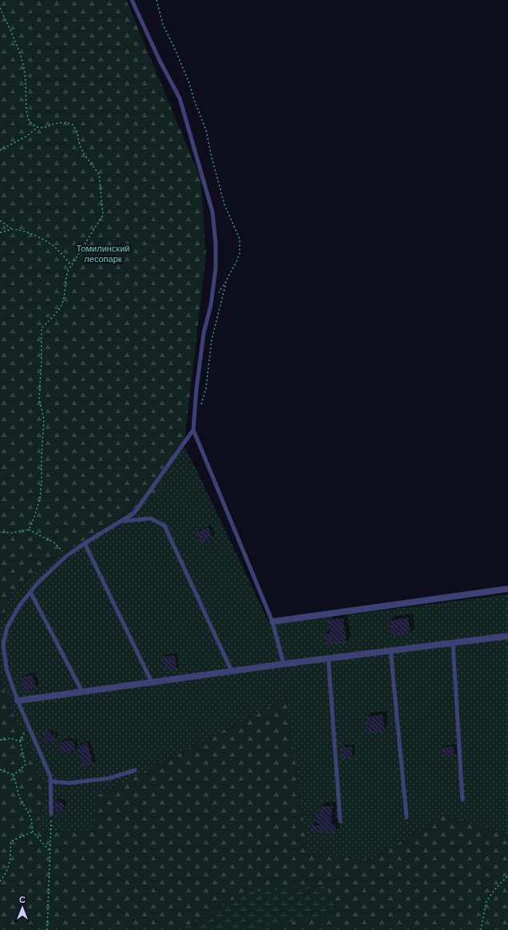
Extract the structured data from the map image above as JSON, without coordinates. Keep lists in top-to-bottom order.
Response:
{
  "parks": ["Томилинский лесопарк"],
  "north": "top"
}
